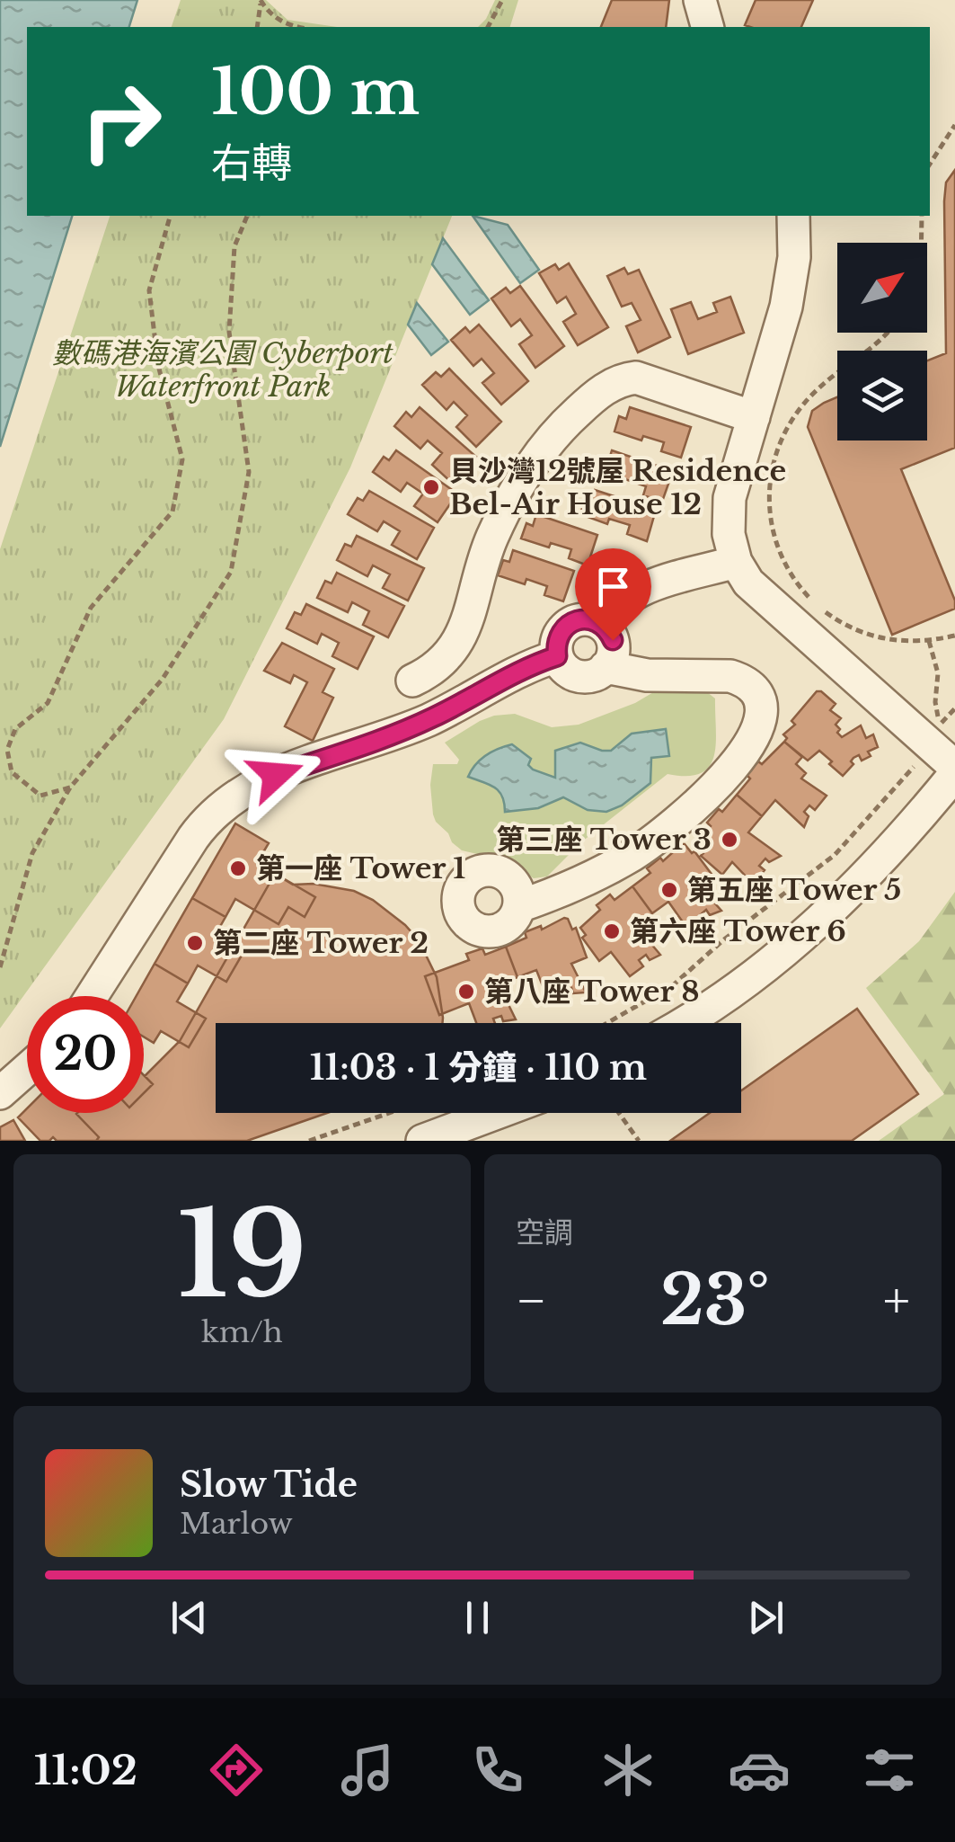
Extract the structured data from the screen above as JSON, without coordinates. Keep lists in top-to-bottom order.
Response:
{
  "parks": ["數碼港海濱公園 Cyberport Waterfront Park"],
  "places": [
    "貝沙灣12號屋 Residence Bel-Air House 12",
    "第三座 Tower 3",
    "第一座 Tower 1",
    "第五座 Tower 5",
    "第六座 Tower 6",
    "第二座 Tower 2",
    "第八座 Tower 8"
  ],
  "north": "top right",
  "page": {
    "turn": ["100 m", "右轉"],
    "limit": "20",
    "trip": "11:03 · 1 分鐘 · 110 m",
    "tile": [
      ["19", "km/h"],
      "空調"
    ],
    "heat": ["−", "23°", "+"],
    "song": ["Slow Tide", "Marlow"],
    "tabs": "11:02"
  }
}
